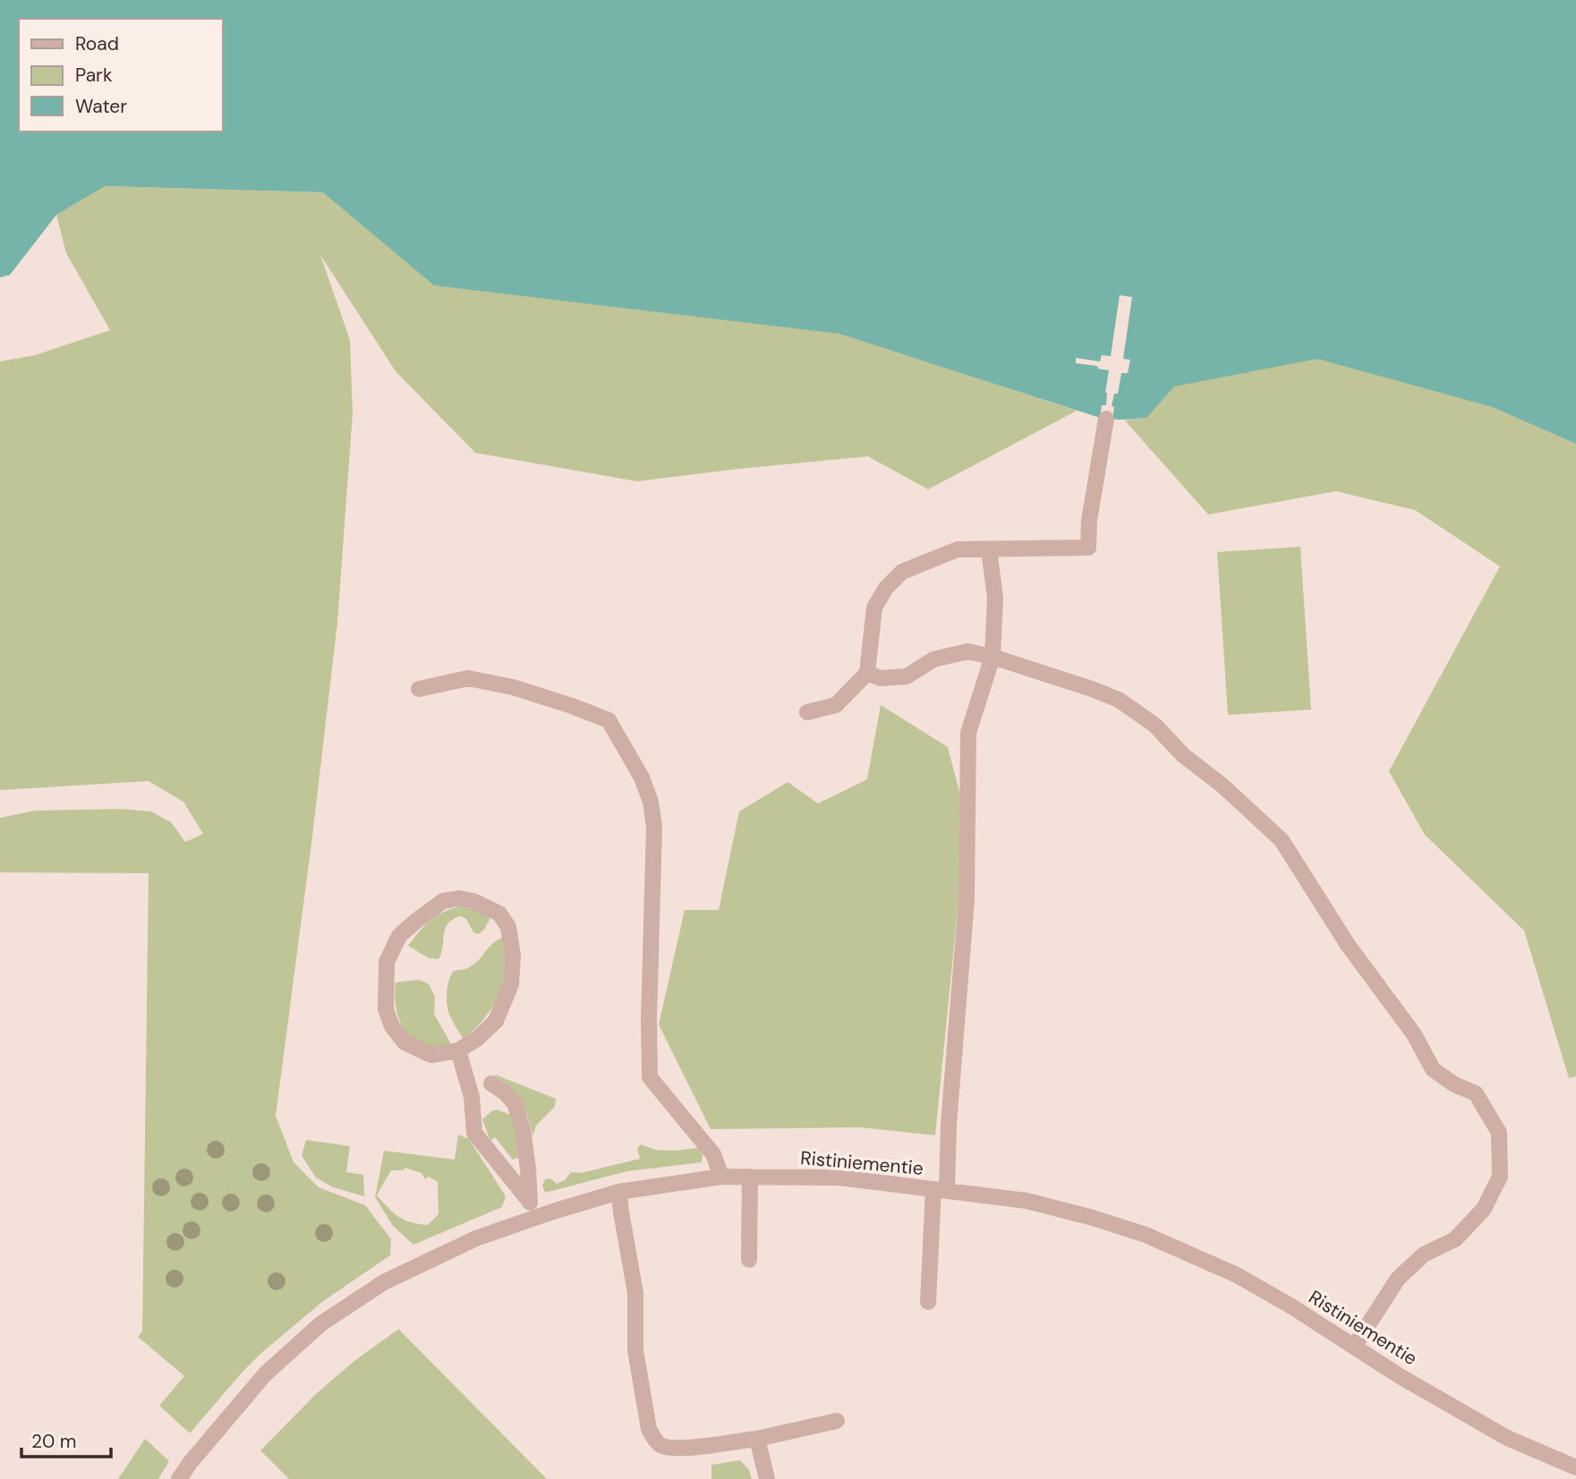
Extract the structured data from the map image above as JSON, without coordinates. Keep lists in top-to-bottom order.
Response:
{
  "streets": {
    "street": ["Ristiniementie"]
  },
  "legend": ["Road", "Park", "Water"],
  "scale_bar": "20 m"
}
